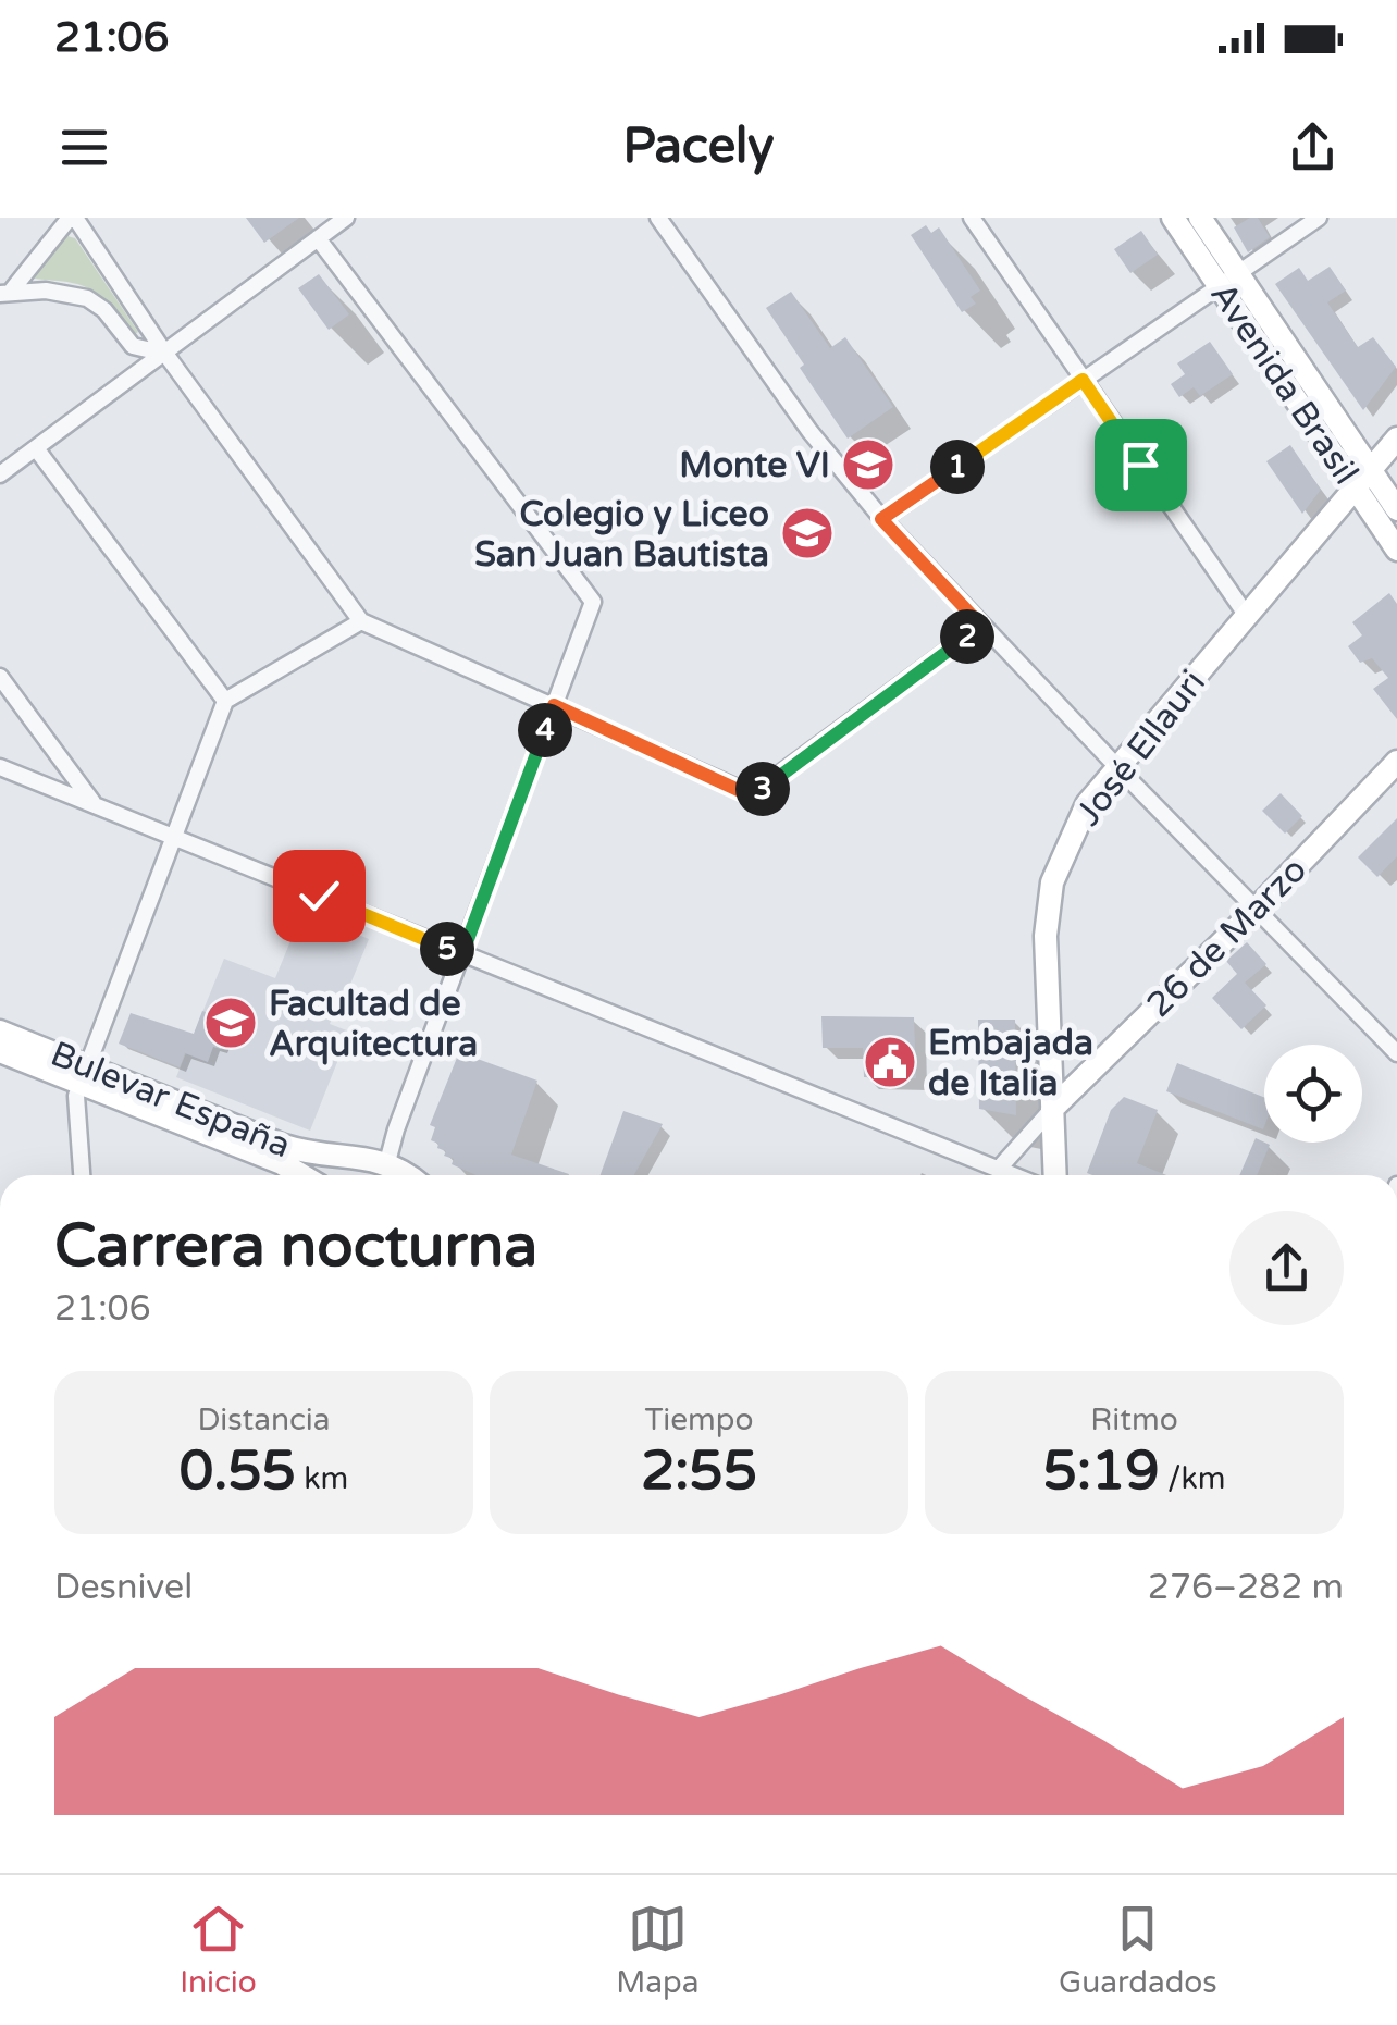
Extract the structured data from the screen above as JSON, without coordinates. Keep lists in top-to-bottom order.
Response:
{
  "streets": {
    "street": [
      "Avenida Brasil",
      "José Ellauri",
      "26 de Marzo",
      "Bulevar España"
    ]
  },
  "crossings": [
    ["Avenida Brasil", "José Ellauri"],
    ["José Ellauri", "26 de Marzo"]
  ],
  "places": {
    "school or university": ["Monte VI", "Colegio y Liceo San Juan Bautista", "Facultad de Arquitectura"],
    "public building": ["Embajada de Italia"]
  },
  "page": {
    "status": "21:06",
    "header": "Pacely",
    "pins": [
      "1",
      "2",
      "4",
      "3",
      "5"
    ],
    "heading": ["Carrera nocturna", "21:06"],
    "stats": [
      ["Distancia", "0.55 km"],
      ["Tiempo", "2:55"],
      ["Ritmo", "5:19 /km"]
    ],
    "chart": ["Desnivel", "276–282 m"],
    "tabs": ["Inicio", "Mapa", "Guardados"]
  }
}
